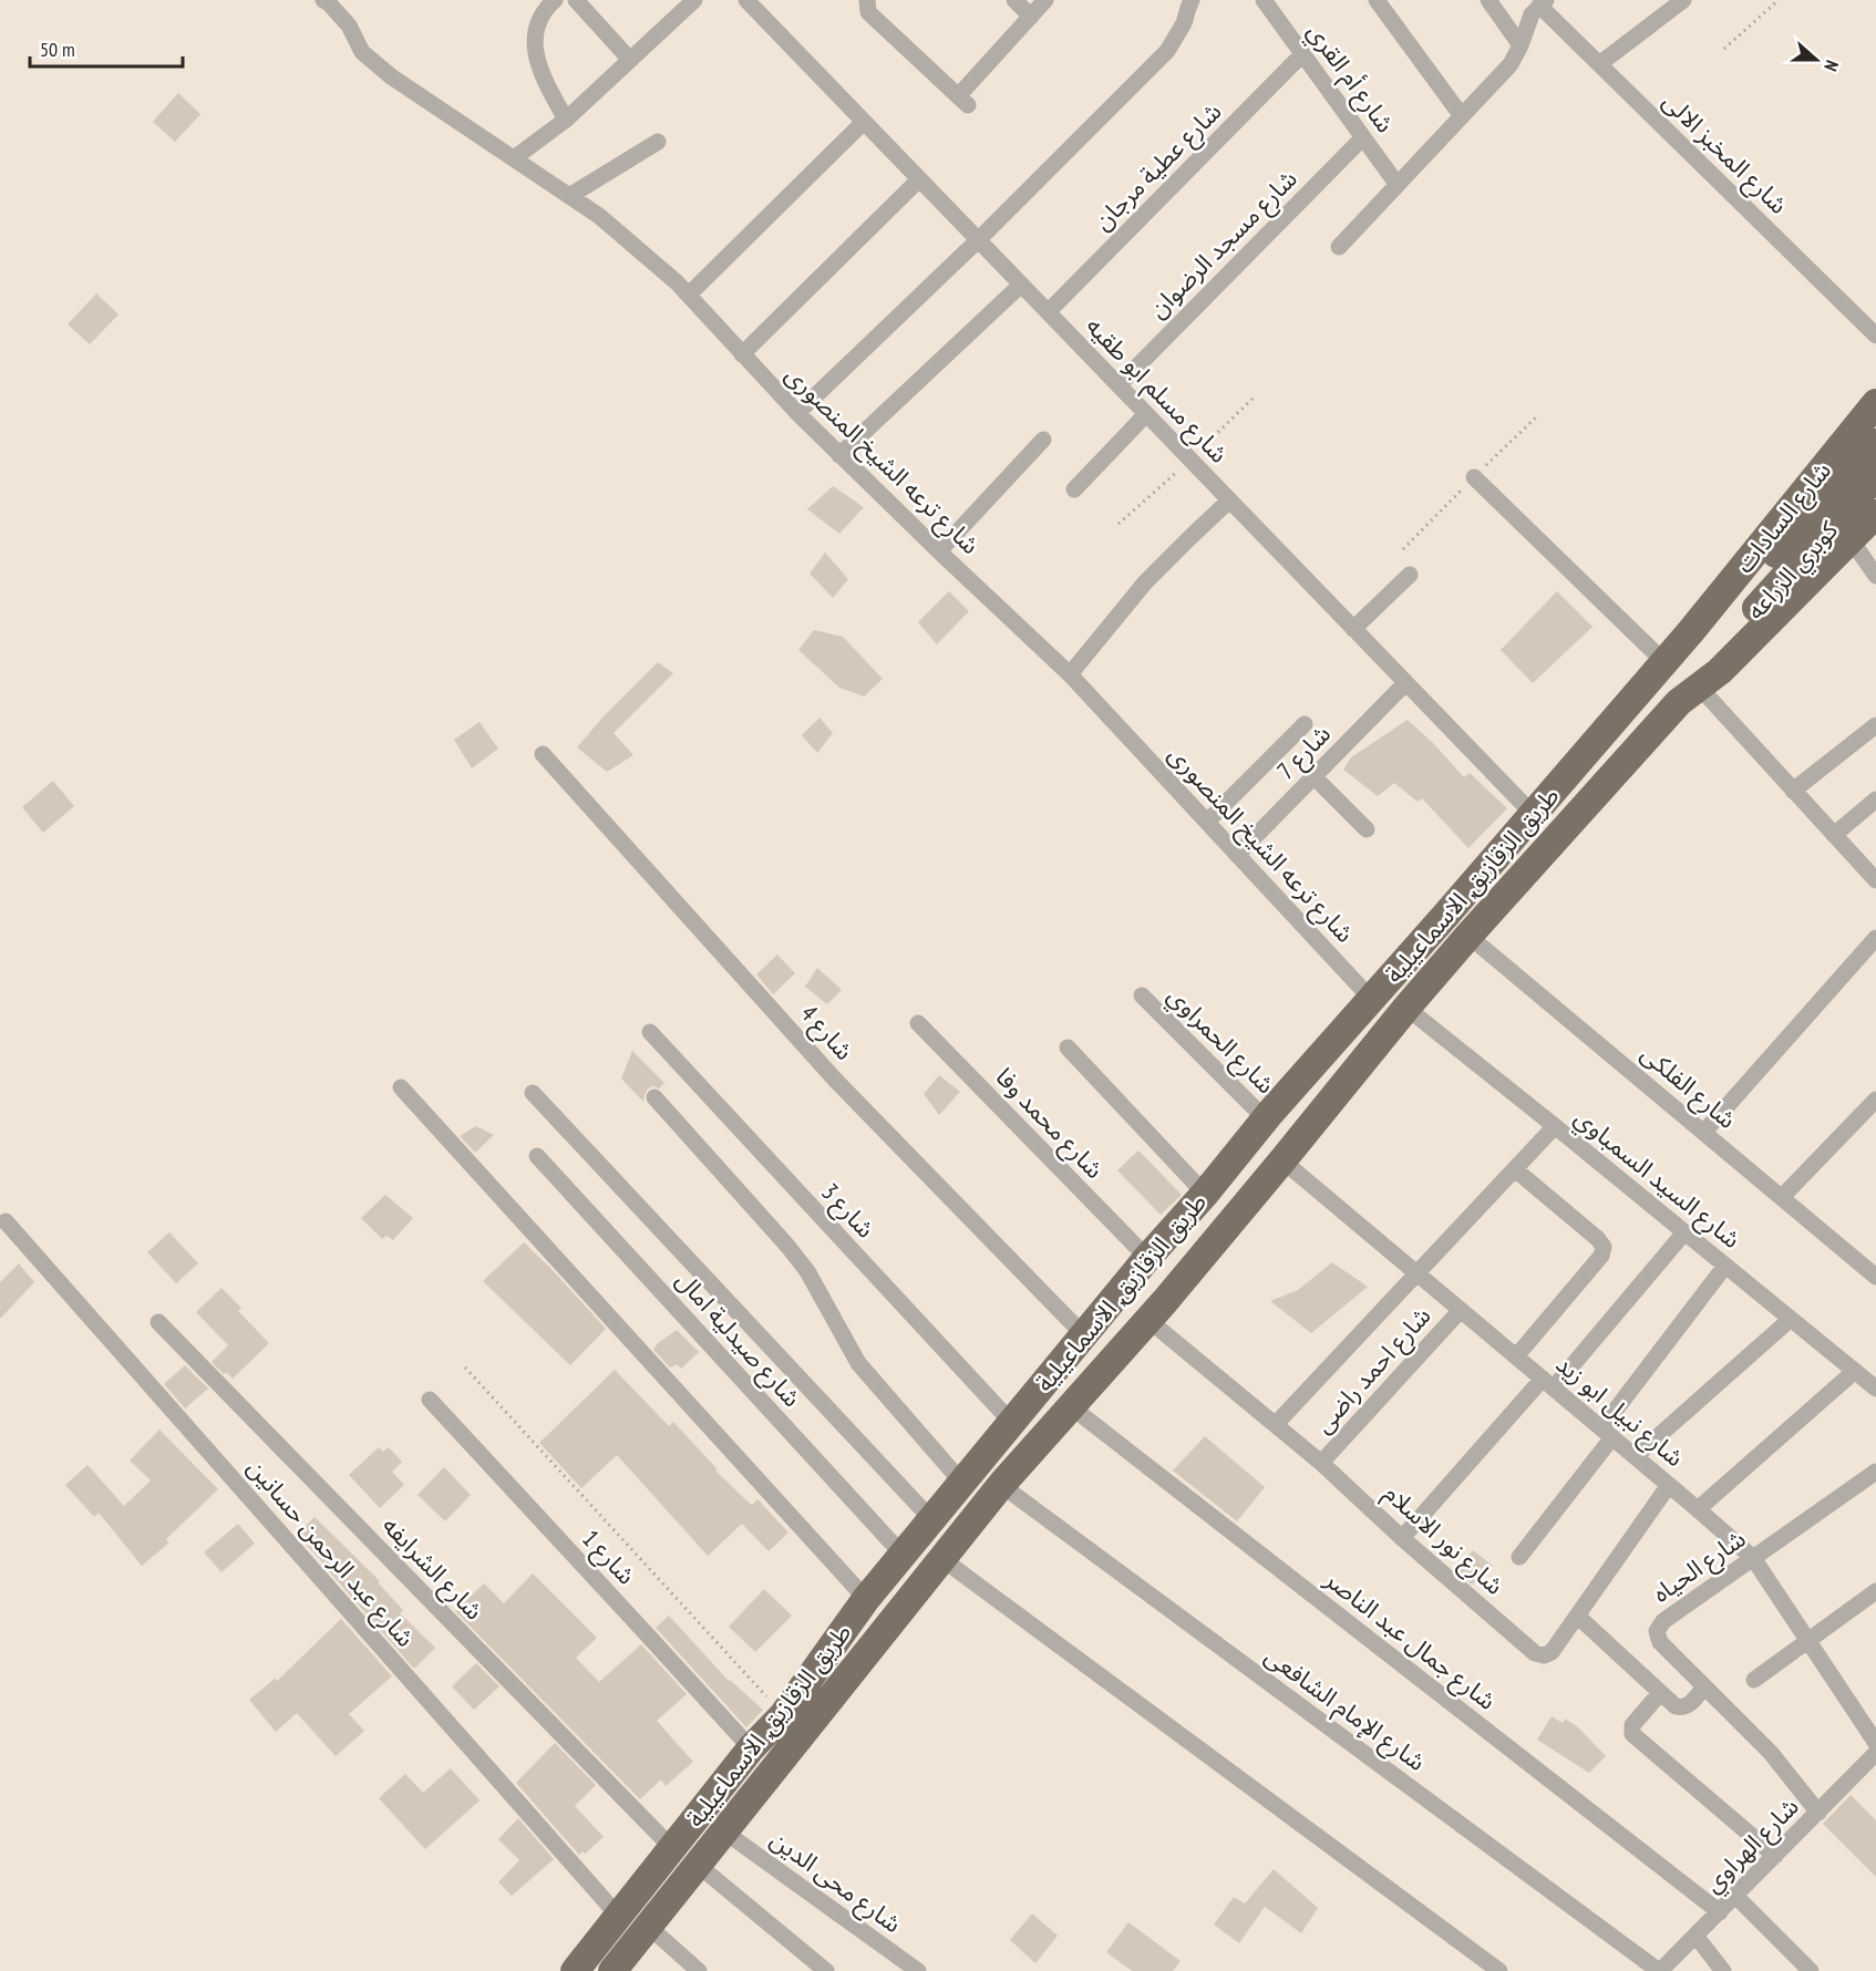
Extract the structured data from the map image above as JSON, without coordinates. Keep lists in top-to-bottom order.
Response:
{
  "streets": {
    "highway": ["شارع السادات", "كوبري الزراعه", "طريق الزقازيق, الاسماعيلية"],
    "street": [
      "شارع أم القري",
      "شارع المخبز الالى",
      "شارع عطية مرجان",
      "شارع مسجد الرضوان",
      "شارع مسلم ابو طقيه",
      "شارع ترعه الشيخ المنصورى",
      "شارع 7",
      "شارع 4",
      "شارع الحمراوي",
      "شارع الفلكى",
      "شارع محمد وفا",
      "شارع السيد السمباوي",
      "شارع 3",
      "شارع صيدلية امال",
      "شارع احمد راضى",
      "شارع نبيل ابو زيد",
      "شارع نور الاسلام",
      "شارع عبد الرحمن حسانين",
      "شارع 1",
      "شارع الحياه",
      "شارع الشرايفه",
      "شارع جمال عبد الناصر",
      "شارع الإمام الشافعى",
      "شارع الهراوي",
      "شارع محى الدين"
    ]
  },
  "crossings": [
    ["شارع أم القري", "شارع عطية مرجان"],
    ["شارع أم القري", "شارع مسجد الرضوان"],
    ["شارع عطية مرجان", "شارع مسلم ابو طقيه"],
    ["شارع مسجد الرضوان", "شارع مسلم ابو طقيه"],
    ["شارع مسلم ابو طقيه", "شارع 7"],
    ["شارع مسلم ابو طقيه", "طريق الزقازيق, الاسماعيلية"],
    ["شارع ترعه الشيخ المنصورى", "شارع 7"],
    ["شارع ترعه الشيخ المنصورى", "طريق الزقازيق, الاسماعيلية"],
    ["شارع السادات", "كوبري الزراعه"],
    ["شارع السادات", "طريق الزقازيق, الاسماعيلية"],
    ["كوبري الزراعه", "طريق الزقازيق, الاسماعيلية"],
    ["طريق الزقازيق, الاسماعيلية", "شارع 4"],
    ["طريق الزقازيق, الاسماعيلية", "شارع الحمراوي"],
    ["طريق الزقازيق, الاسماعيلية", "شارع الفلكى"],
    ["طريق الزقازيق, الاسماعيلية", "شارع محمد وفا"],
    ["طريق الزقازيق, الاسماعيلية", "شارع السيد السمباوي"],
    ["طريق الزقازيق, الاسماعيلية", "شارع 3"],
    ["طريق الزقازيق, الاسماعيلية", "شارع صيدلية امال"],
    ["طريق الزقازيق, الاسماعيلية", "شارع نبيل ابو زيد"],
    ["طريق الزقازيق, الاسماعيلية", "شارع نور الاسلام"],
    ["طريق الزقازيق, الاسماعيلية", "شارع عبد الرحمن حسانين"],
    ["طريق الزقازيق, الاسماعيلية", "شارع 1"],
    ["طريق الزقازيق, الاسماعيلية", "شارع الشرايفه"],
    ["طريق الزقازيق, الاسماعيلية", "شارع جمال عبد الناصر"],
    ["طريق الزقازيق, الاسماعيلية", "شارع الإمام الشافعى"],
    ["طريق الزقازيق, الاسماعيلية", "شارع محى الدين"],
    ["شارع احمد راضى", "شارع نبيل ابو زيد"],
    ["شارع احمد راضى", "شارع نور الاسلام"],
    ["شارع نبيل ابو زيد", "شارع نور الاسلام"],
    ["شارع نبيل ابو زيد", "شارع الحياه"],
    ["شارع الحياه", "شارع الهراوي"],
    ["شارع جمال عبد الناصر", "شارع الهراوي"],
    ["شارع الإمام الشافعى", "شارع الهراوي"]
  ],
  "scale_bar": "50 m",
  "north": "right"
}
